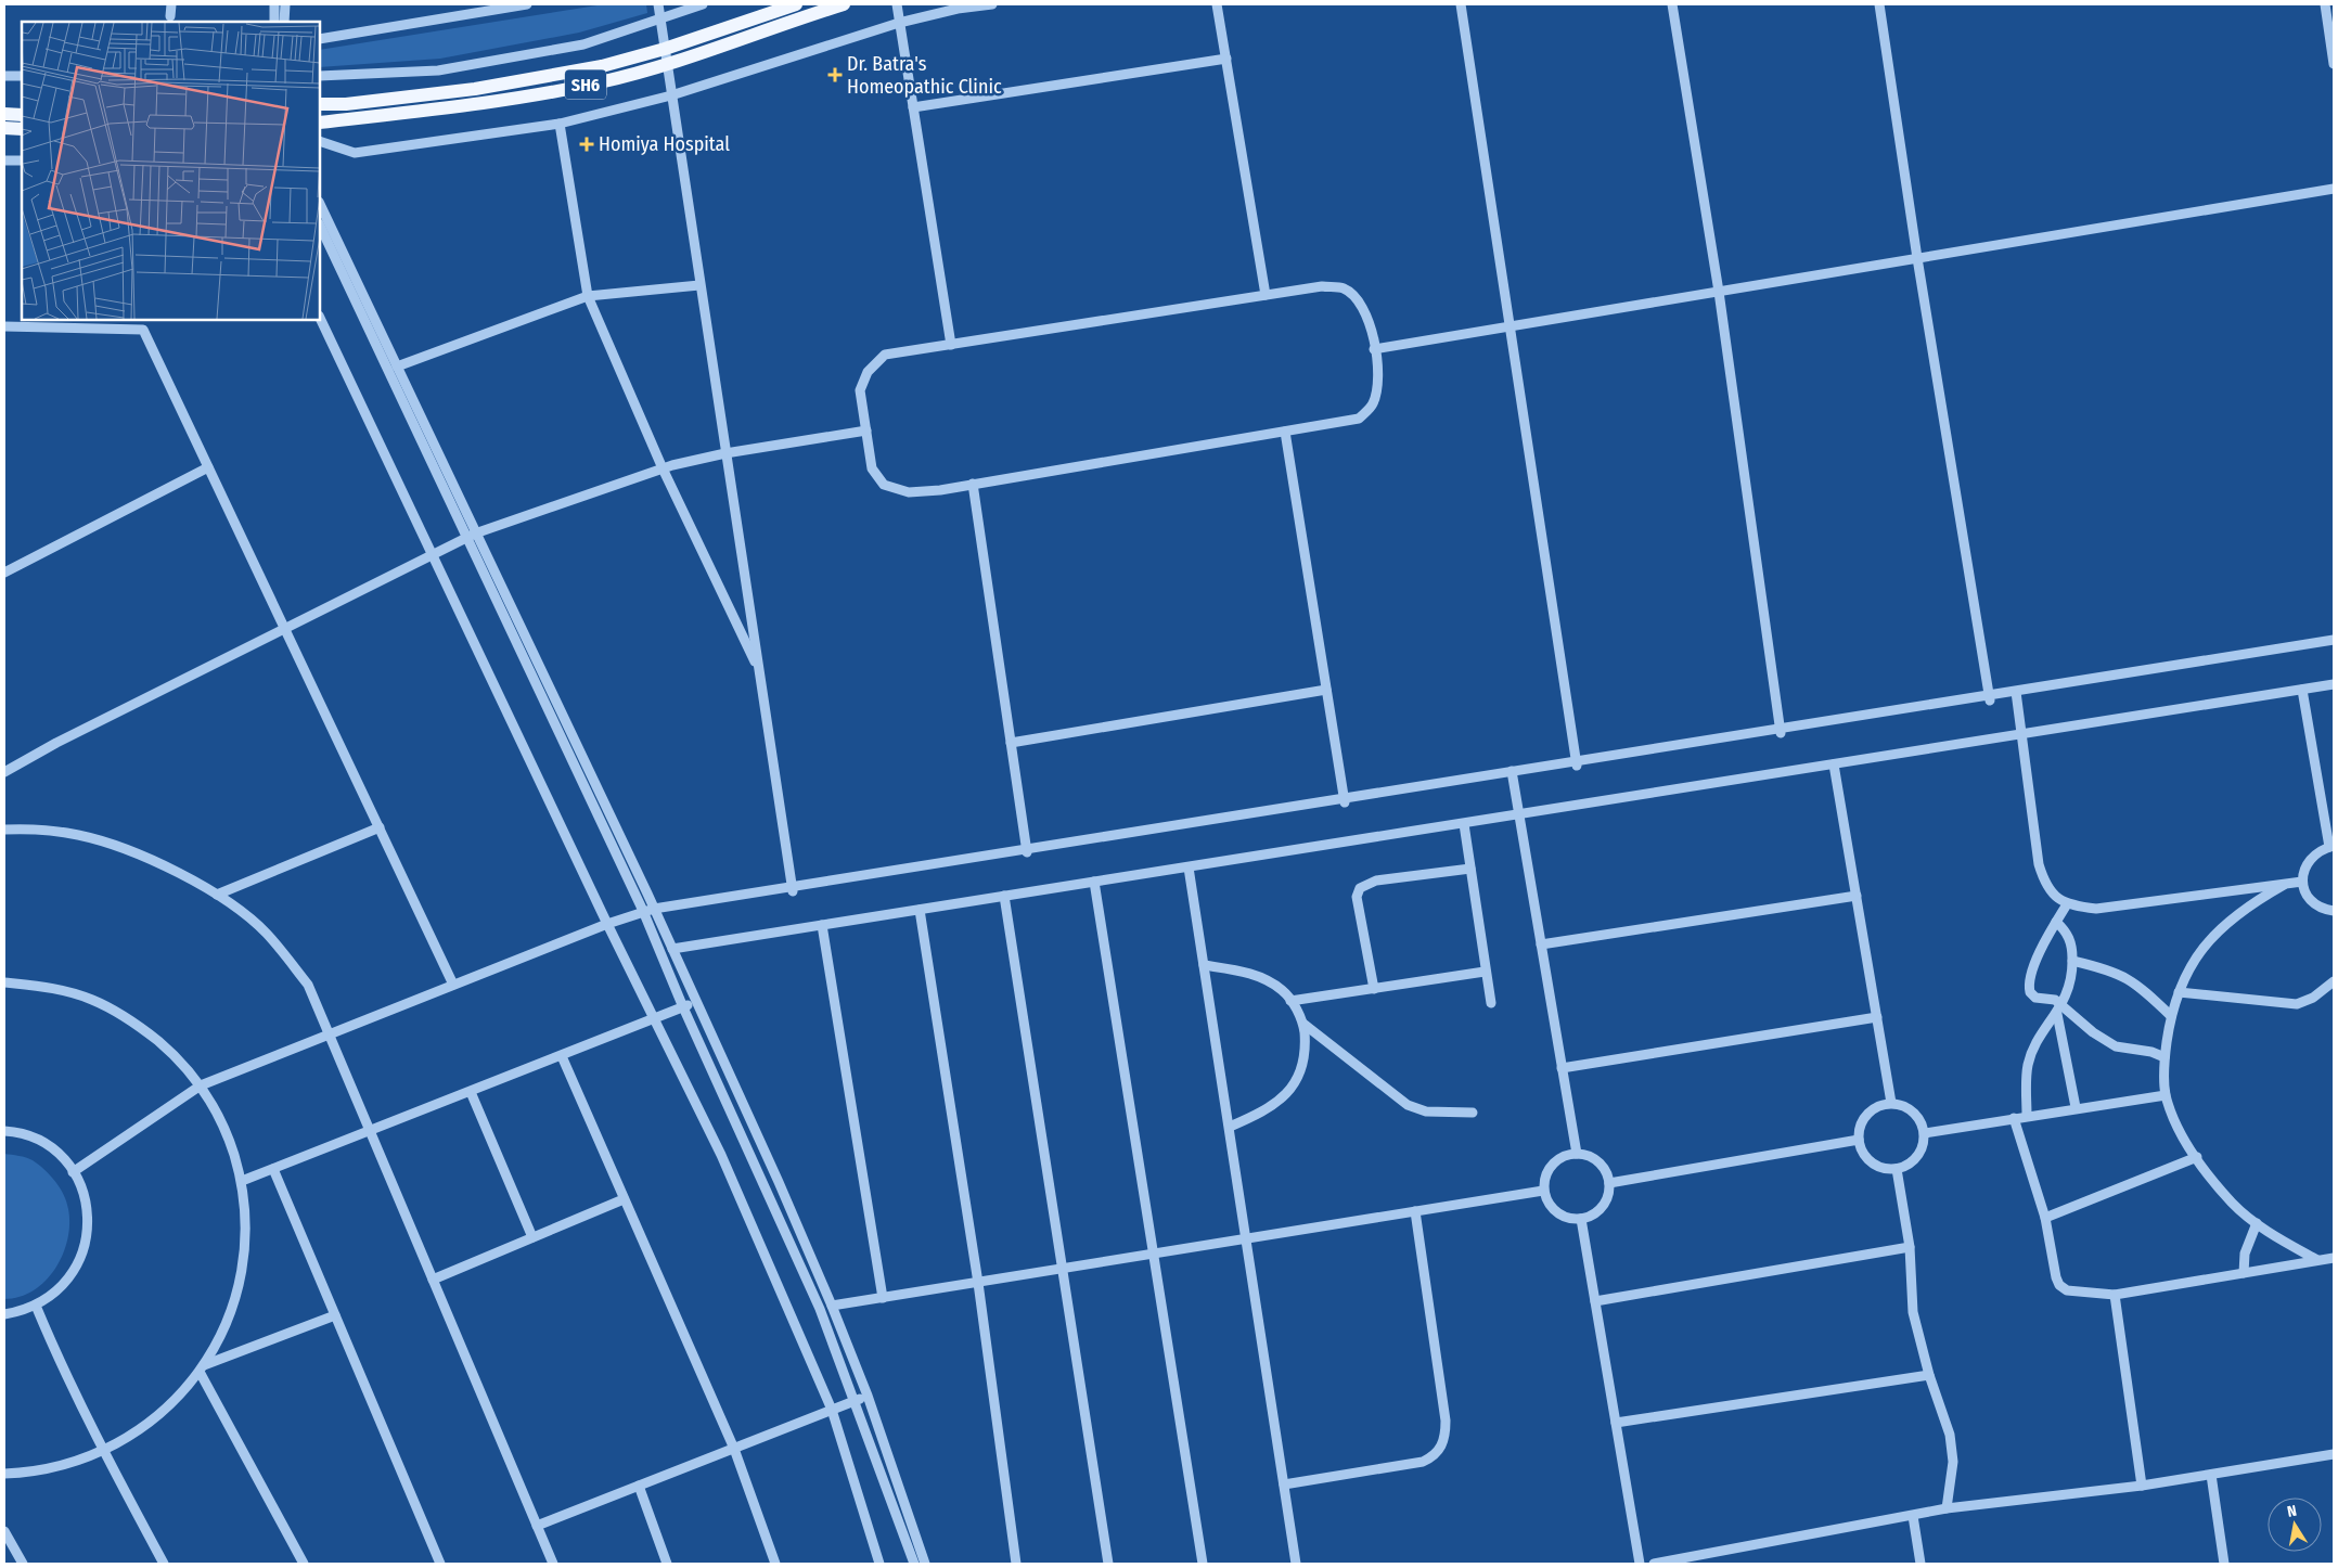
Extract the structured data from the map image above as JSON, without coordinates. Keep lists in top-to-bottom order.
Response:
{
  "streets": {
    "main road": ["SH6"]
  },
  "places": {
    "health": ["Dr. Batra's Homeopathic Clinic", "Homiya Hospital"]
  },
  "north": "top"
}
